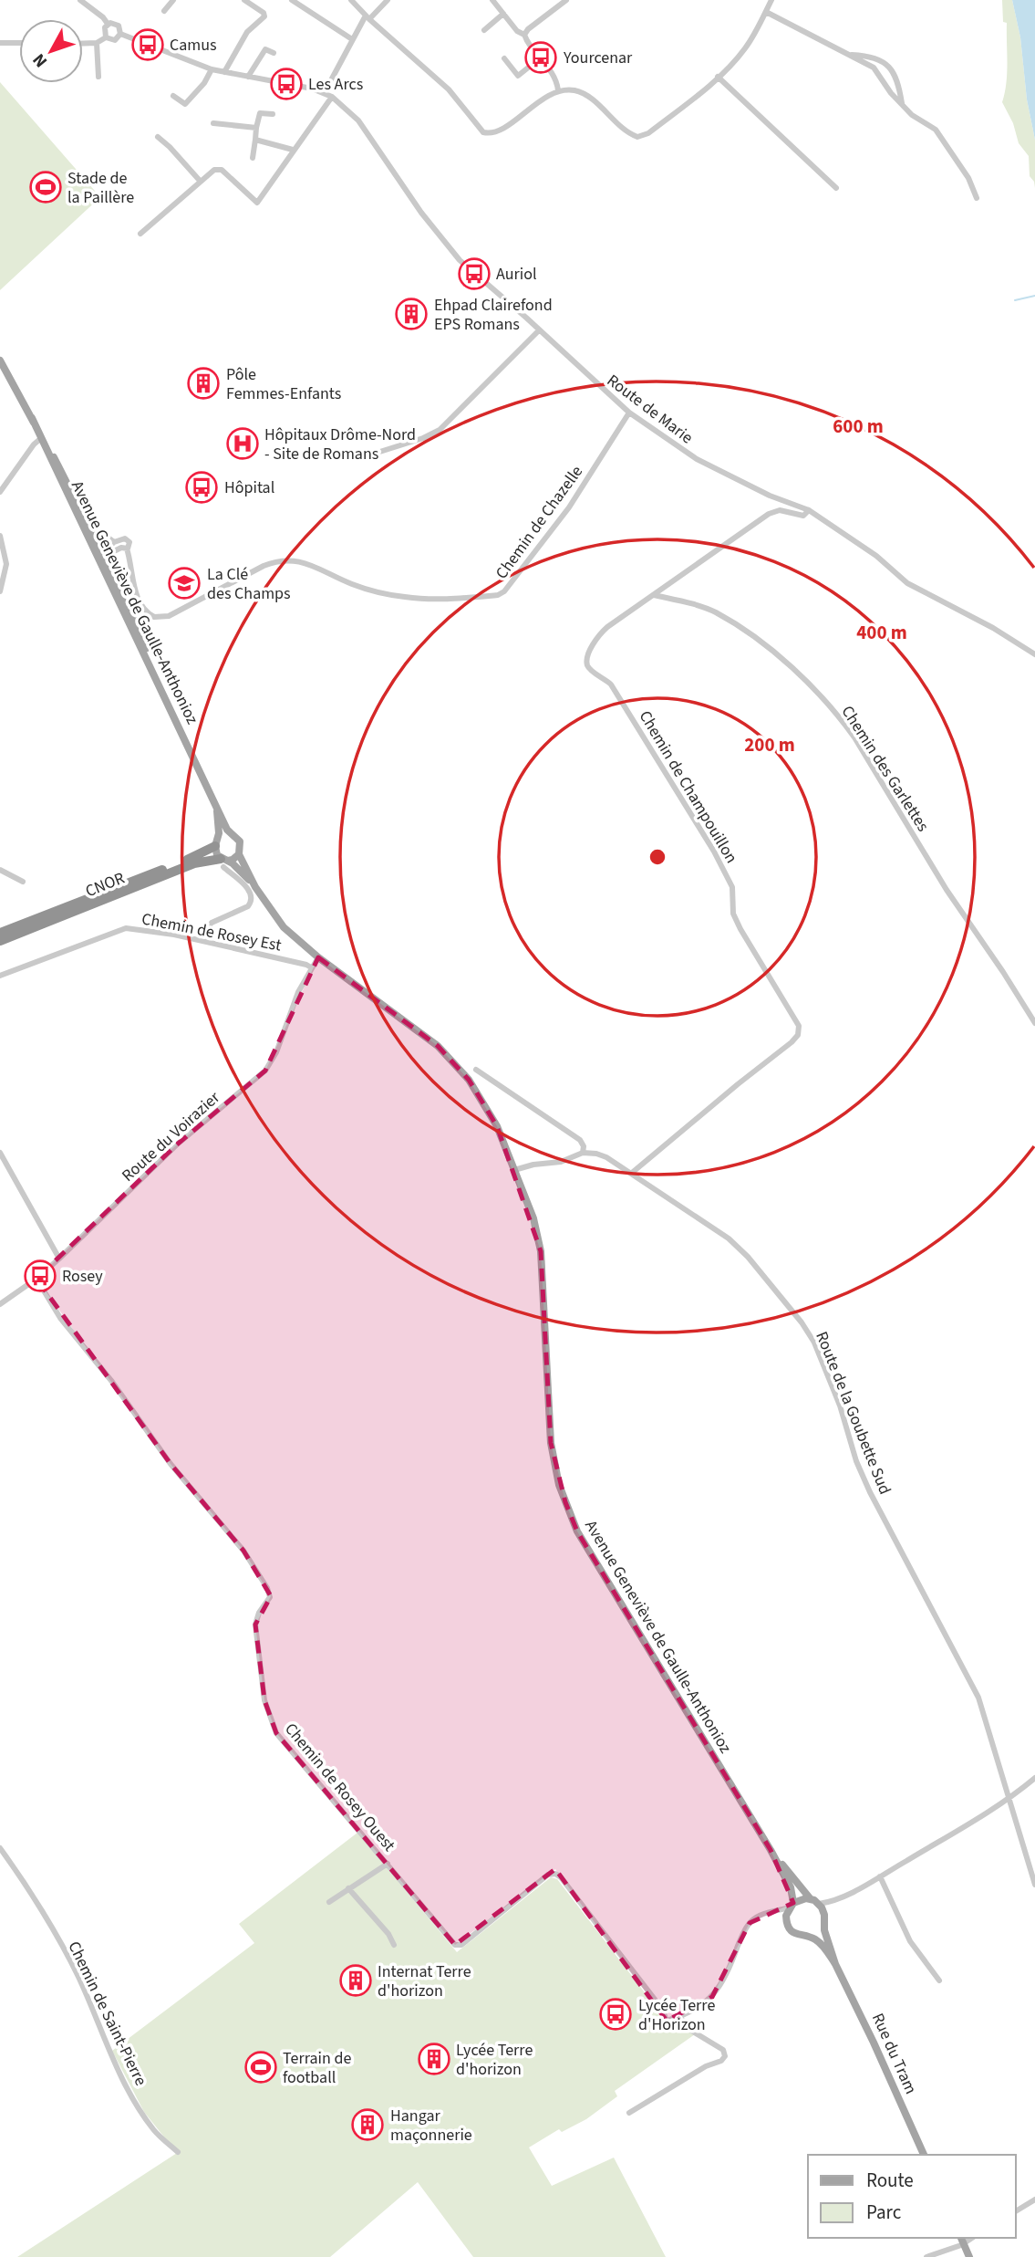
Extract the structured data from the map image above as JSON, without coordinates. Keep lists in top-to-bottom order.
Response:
{
  "streets": {
    "highway": ["CNOR"],
    "main road": ["Avenue Geneviève de Gaulle-Anthonioz", "Rue du Tram"],
    "street": [
      "Route de Marie",
      "Chemin de Chazelle",
      "Chemin des Garlettes",
      "Chemin de Champouillon",
      "Chemin de Rosey Est",
      "Route du Voirazier",
      "Route de la Goubette Sud",
      "Chemin de Rosey Ouest",
      "Chemin de Saint-Pierre"
    ]
  },
  "crossings": [
    ["Route de Marie", "Chemin de Chazelle"],
    ["Avenue Geneviève de Gaulle-Anthonioz", "CNOR"],
    ["Avenue Geneviève de Gaulle-Anthonioz", "Route du Voirazier"],
    ["Chemin des Garlettes", "Chemin de Champouillon"],
    ["Chemin de Champouillon", "Route de la Goubette Sud"],
    ["Chemin de Rosey Est", "Route du Voirazier"],
    ["Route du Voirazier", "Chemin de Rosey Ouest"]
  ],
  "places": {
    "bus stop": [
      "Camus",
      "Yourcenar",
      "Les Arcs",
      "Auriol",
      "Hôpital",
      "Rosey",
      "Lycée Terre d'Horizon"
    ],
    "sports": ["Stade de la Paillère", "Terrain de football"],
    "building": [
      "Ehpad Clairefond EPS Romans",
      "Pôle Femmes-Enfants",
      "Internat Terre d'horizon",
      "Lycée Terre d'horizon",
      "Hangar maçonnerie"
    ],
    "hospital": ["Hôpitaux Drôme-Nord - Site de Romans"],
    "school or university": ["La Clé des Champs"]
  },
  "legend": ["Route", "Parc"],
  "north": "bottom left",
  "rings": ["600 m", "400 m", "200 m"]
}
